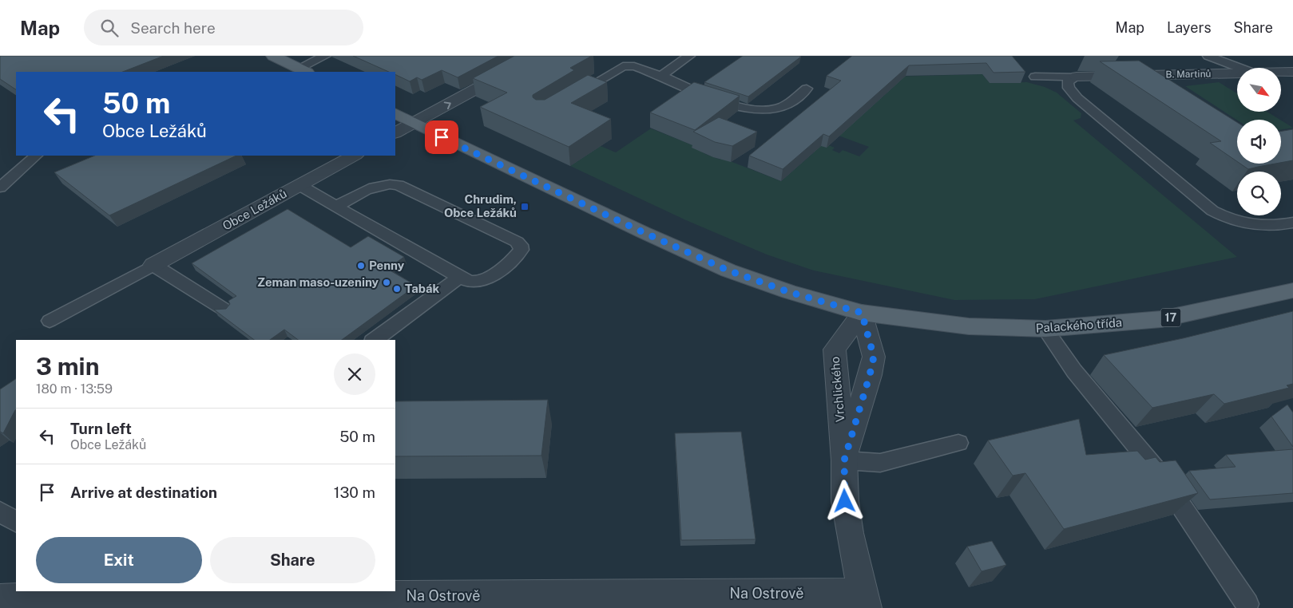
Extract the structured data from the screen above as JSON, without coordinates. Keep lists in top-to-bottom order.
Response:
{
  "streets": {
    "main road": ["17", "Palackého třída"],
    "street": [
      "B. Martinů",
      "Obce Ležáků",
      "Vrchlického",
      "Na Ostrově"
    ]
  },
  "crossings": [
    ["17", "Palackého třída"],
    ["17", "Vrchlického"],
    ["Palackého třída", "Vrchlického"],
    ["Vrchlického", "Na Ostrově"]
  ],
  "places": {
    "transit": ["Chrudim, Obce Ležáků"],
    "other": ["Penny", "Zeman maso-uzeniny", "Tabák"]
  },
  "north": "bottom right",
  "page": {
    "header": "Map",
    "search": "Search here",
    "nav": ["Map", "Layers", "Share"],
    "turn": ["50 m", "Obce Ležáků"],
    "heading": ["3 min", "180 m · 13:59"],
    "list": [
      {
        "name": "Turn left",
        "note": "Obce Ležáků",
        "value": "50 m"
      },
      {
        "name": "Arrive at destination",
        "value": "130 m"
      }
    ],
    "buttons": ["Exit", "Share"]
  }
}
